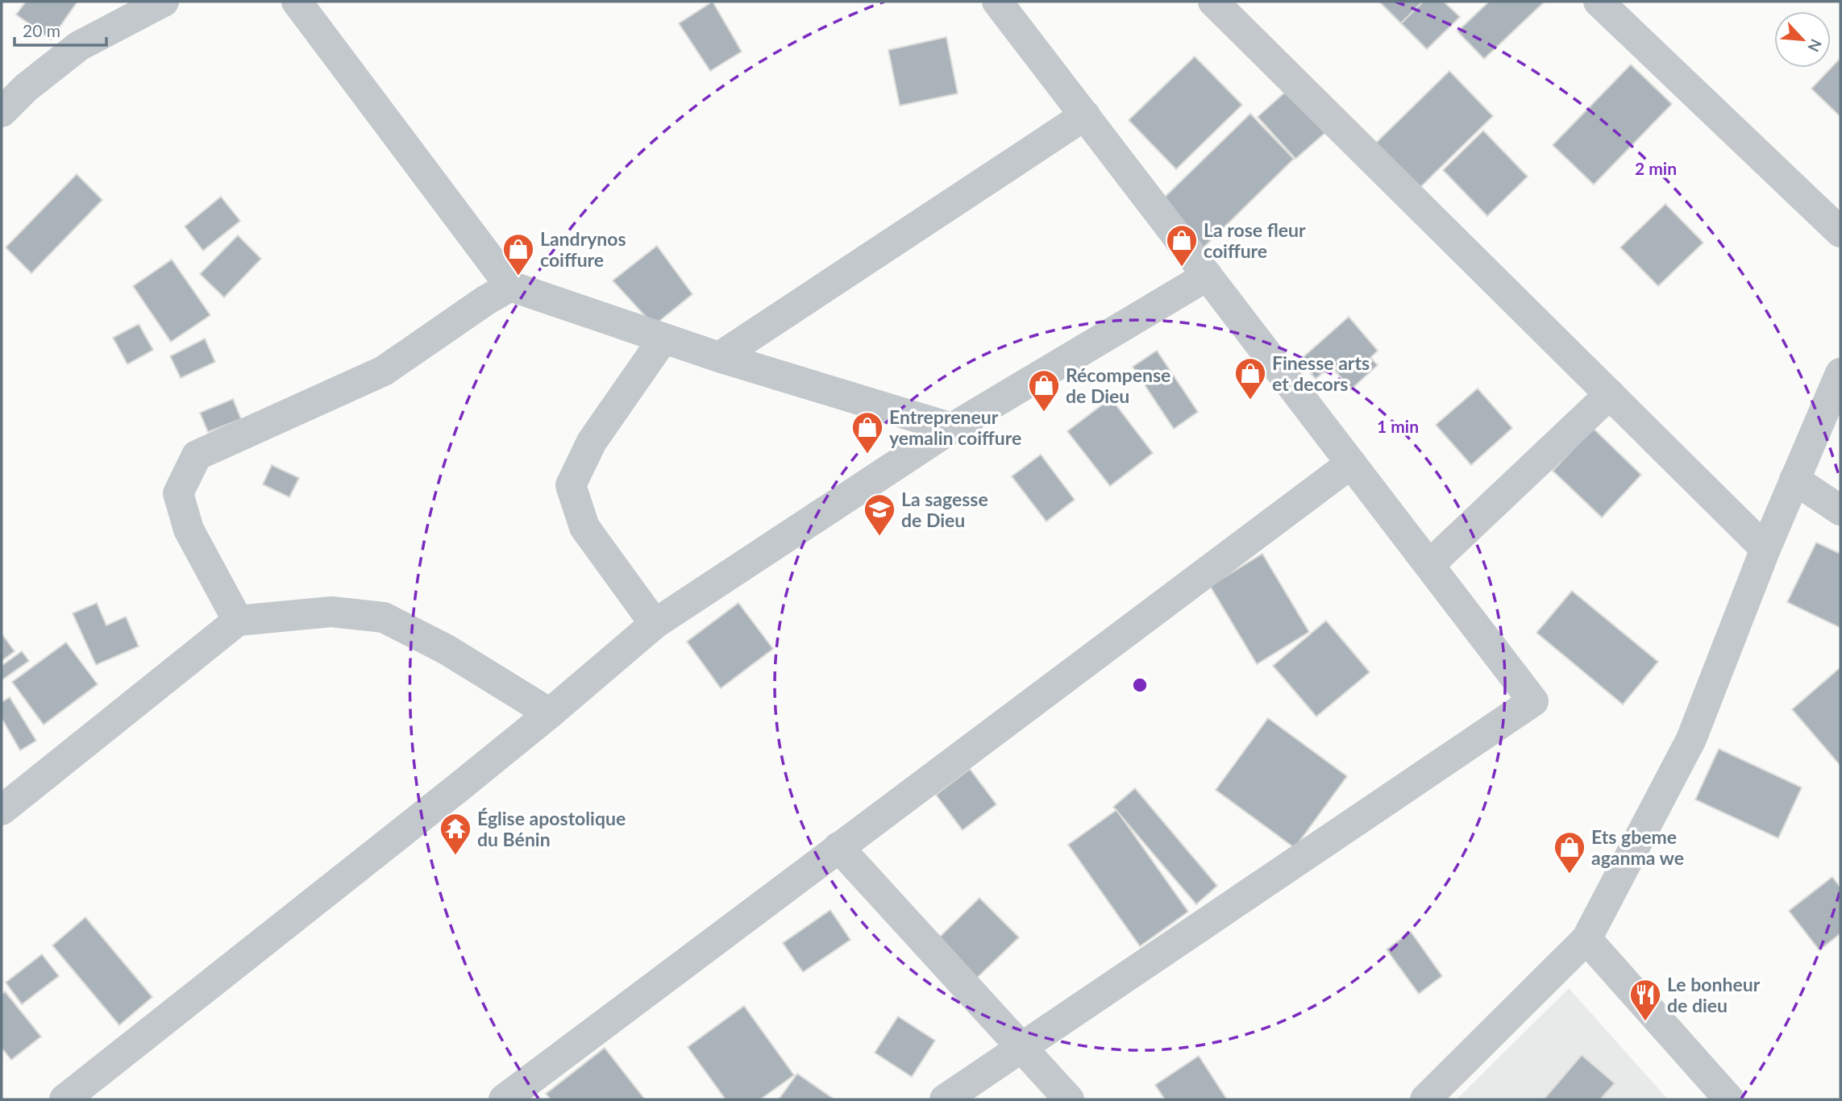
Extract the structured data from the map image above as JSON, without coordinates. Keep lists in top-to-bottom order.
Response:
{
  "places": {
    "shop": [
      "La rose fleur coiffure",
      "Landrynos coiffure",
      "Finesse arts et decors",
      "Récompense de Dieu",
      "Entrepreneur yemalin coiffure",
      "Ets gbeme aganma we"
    ],
    "school or university": ["La sagesse de Dieu"],
    "temple": ["Église apostolique du Bénin"],
    "restaurant": ["Le bonheur de dieu"]
  },
  "scale_bar": "20 m",
  "north": "bottom right",
  "rings": ["2 min", "1 min"]
}
